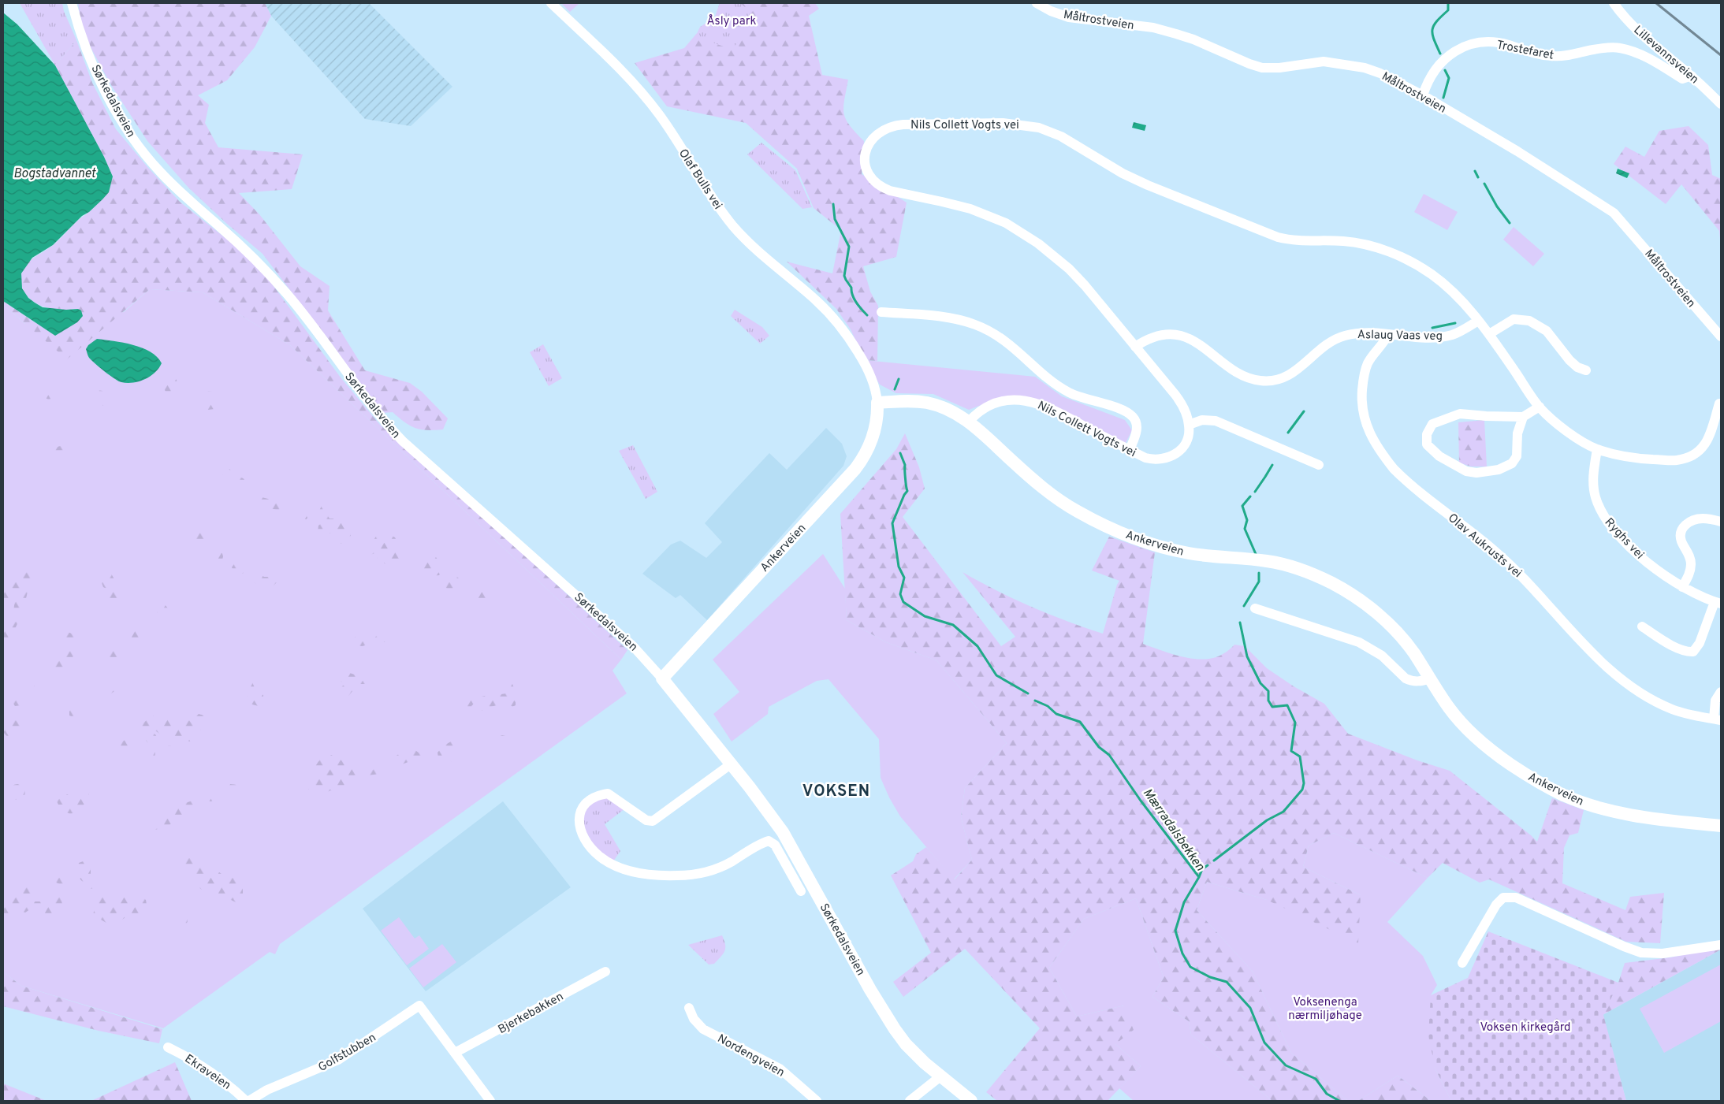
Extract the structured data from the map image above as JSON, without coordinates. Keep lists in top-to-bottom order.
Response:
{
  "streets": {
    "main road": ["Sørkedalsveien", "Ankerveien"],
    "street": [
      "Måltrostveien",
      "Trostefaret",
      "Lillevannsveien",
      "Nils Collett Vogts vei",
      "Olaf Bulls vei",
      "Aslaug Vaas veg",
      "Ryghs vei",
      "Olav Aukrusts vei",
      "Bjerkebakken",
      "Golfstubben",
      "Nordengveien",
      "Ekraveien"
    ]
  },
  "crossings": [
    ["Måltrostveien", "Trostefaret"],
    ["Trostefaret", "Lillevannsveien"],
    ["Sørkedalsveien", "Ankerveien"],
    ["Nils Collett Vogts vei", "Aslaug Vaas veg"],
    ["Nils Collett Vogts vei", "Ryghs vei"],
    ["Nils Collett Vogts vei", "Ankerveien"],
    ["Olaf Bulls vei", "Ankerveien"],
    ["Aslaug Vaas veg", "Olav Aukrusts vei"],
    ["Bjerkebakken", "Golfstubben"]
  ],
  "districts": ["VOKSEN"],
  "water": ["Bogstadvannet", "Mærradalsbekken"],
  "parks": ["Åsly park", "Voksenenga nærmiljøhage", "Voksen kirkegård"]
}
